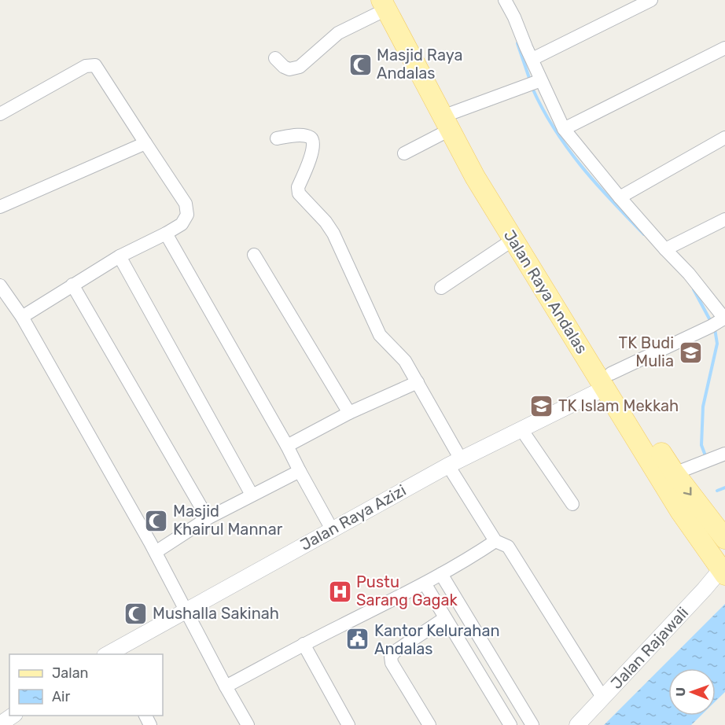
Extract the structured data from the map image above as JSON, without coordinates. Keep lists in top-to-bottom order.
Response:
{
  "streets": {
    "main road": ["Jalan Raya Andalas"],
    "street": ["Jalan Raya Azizi", "Jalan Rajawali"]
  },
  "crossings": [
    ["Jalan Raya Andalas", "Jalan Raya Azizi"],
    ["Jalan Raya Andalas", "Jalan Rajawali"]
  ],
  "places": {
    "mosque": ["Masjid Raya Andalas", "Masjid Khairul Mannar", "Mushalla Sakinah"],
    "school or university": ["TK Budi Mulia", "TK Islam Mekkah"],
    "hospital": ["Pustu Sarang Gagak"],
    "public building": ["Kantor Kelurahan Andalas"]
  },
  "legend": ["Jalan", "Air"],
  "north": "left"
}
